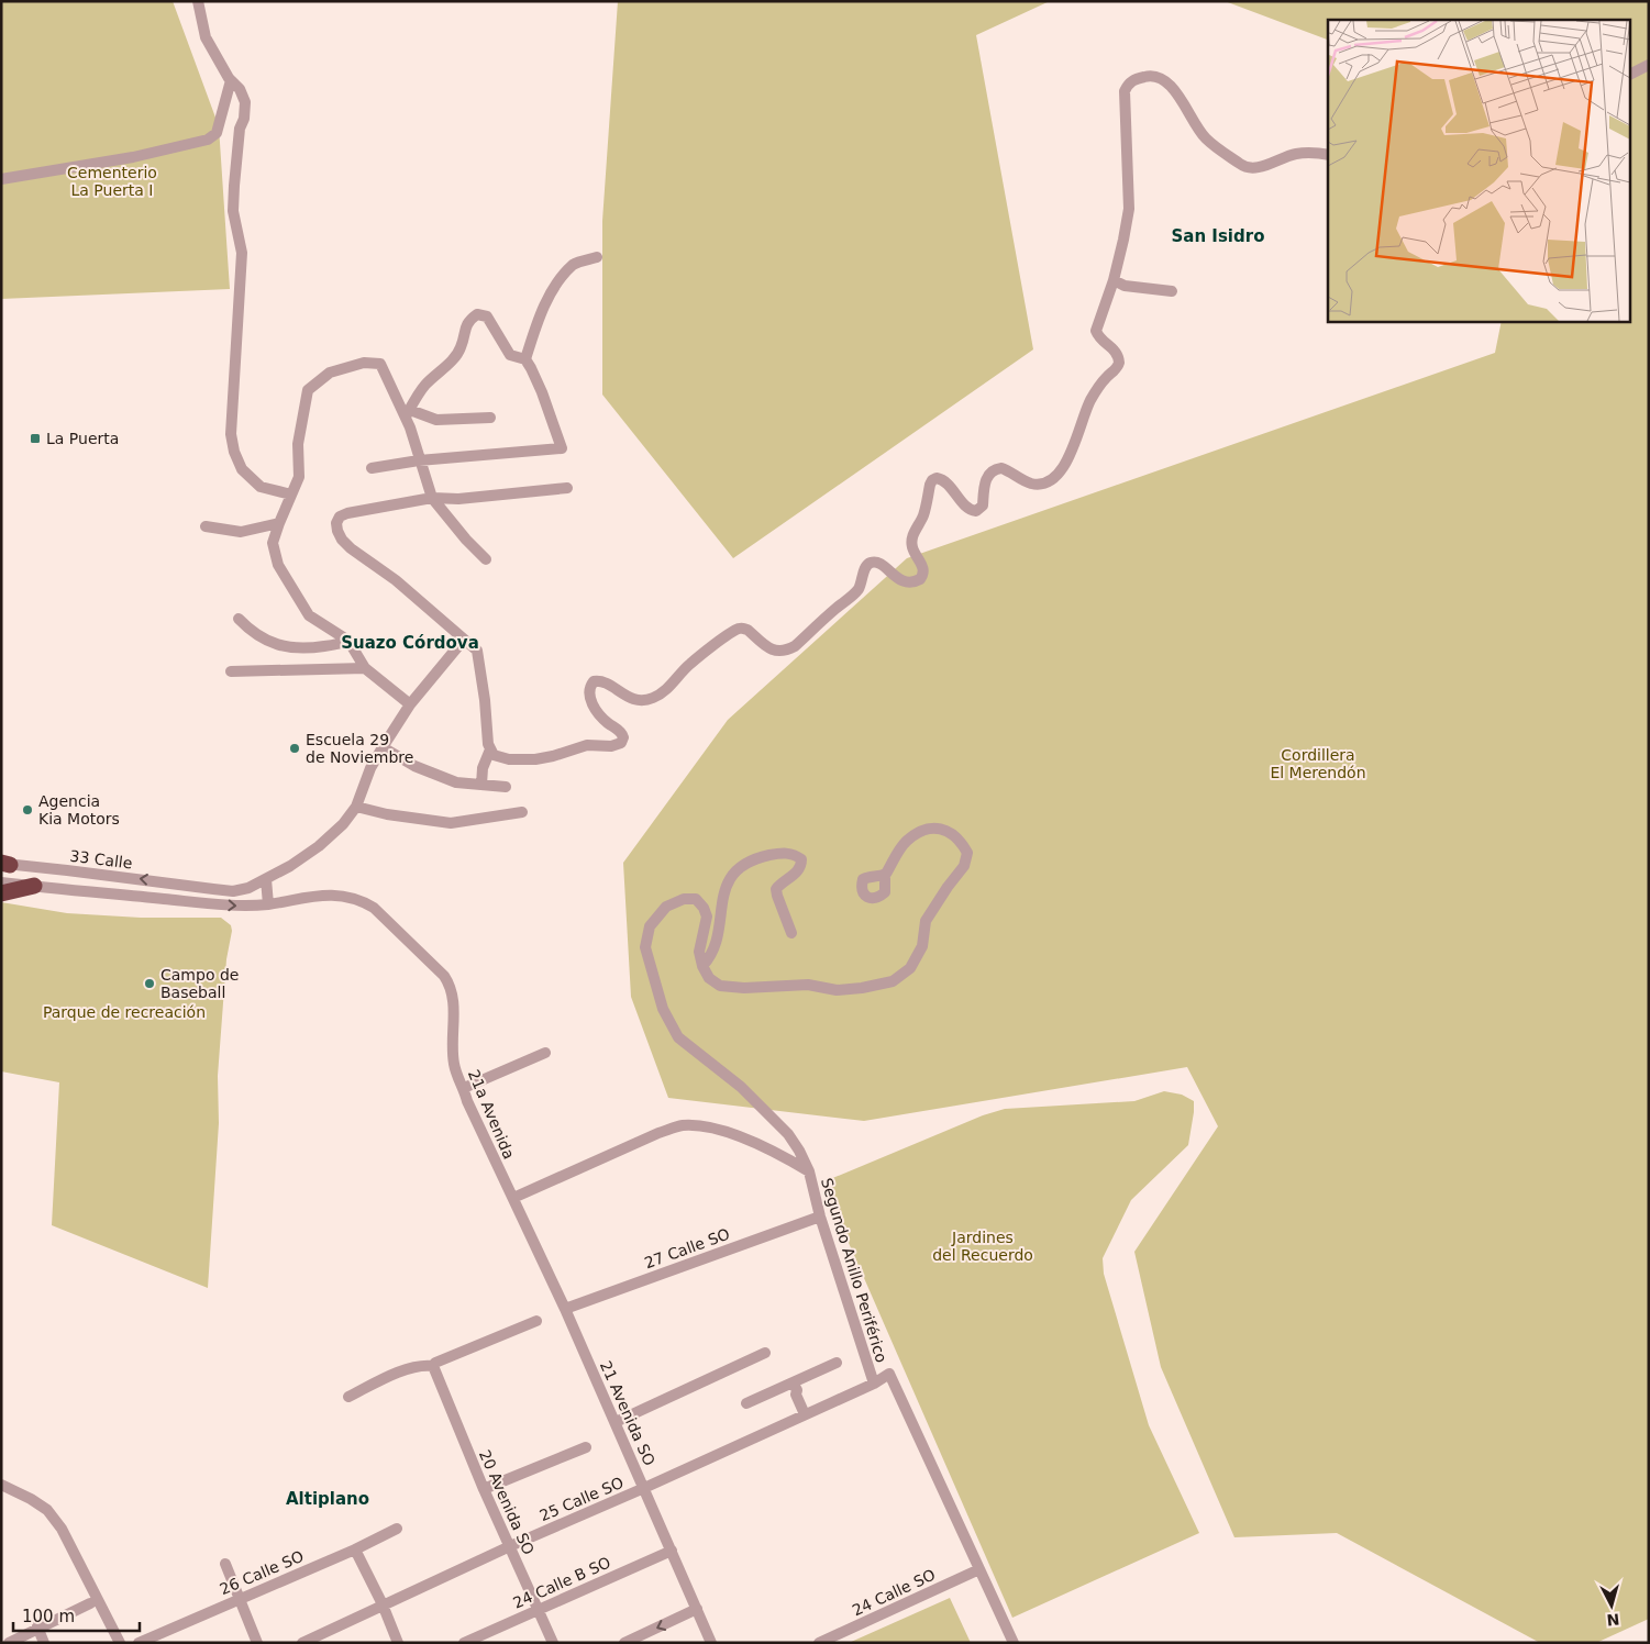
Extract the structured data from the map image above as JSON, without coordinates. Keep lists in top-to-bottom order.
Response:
{
  "streets": {
    "street": [
      "33 Calle",
      "21a Avenida",
      "27 Calle SO",
      "Segundo Anillo Periférico",
      "21 Avenida SO",
      "25 Calle SO",
      "20 Avenida SO",
      "26 Calle SO",
      "24 Calle B SO",
      "24 Calle SO"
    ]
  },
  "crossings": [
    ["21a Avenida", "Segundo Anillo Periférico"],
    ["21a Avenida", "21 Avenida SO"],
    ["27 Calle SO", "Segundo Anillo Periférico"],
    ["27 Calle SO", "21 Avenida SO"],
    ["Segundo Anillo Periférico", "21 Avenida SO"],
    ["Segundo Anillo Periférico", "25 Calle SO"],
    ["Segundo Anillo Periférico", "24 Calle SO"],
    ["21 Avenida SO", "25 Calle SO"],
    ["21 Avenida SO", "24 Calle B SO"],
    ["25 Calle SO", "20 Avenida SO"],
    ["20 Avenida SO", "24 Calle B SO"]
  ],
  "districts": ["San Isidro", "Suazo Córdova", "Altiplano"],
  "parks": [
    "Cementerio La Puerta I",
    "Cordillera El Merendón",
    "Parque de recreación",
    "Jardines del Recuerdo"
  ],
  "places": {
    "transit": ["La Puerta"],
    "other": ["Escuela 29 de Noviembre", "Agencia Kia Motors", "Campo de Baseball"]
  },
  "scale_bar": "100 m",
  "north": "bottom"
}
